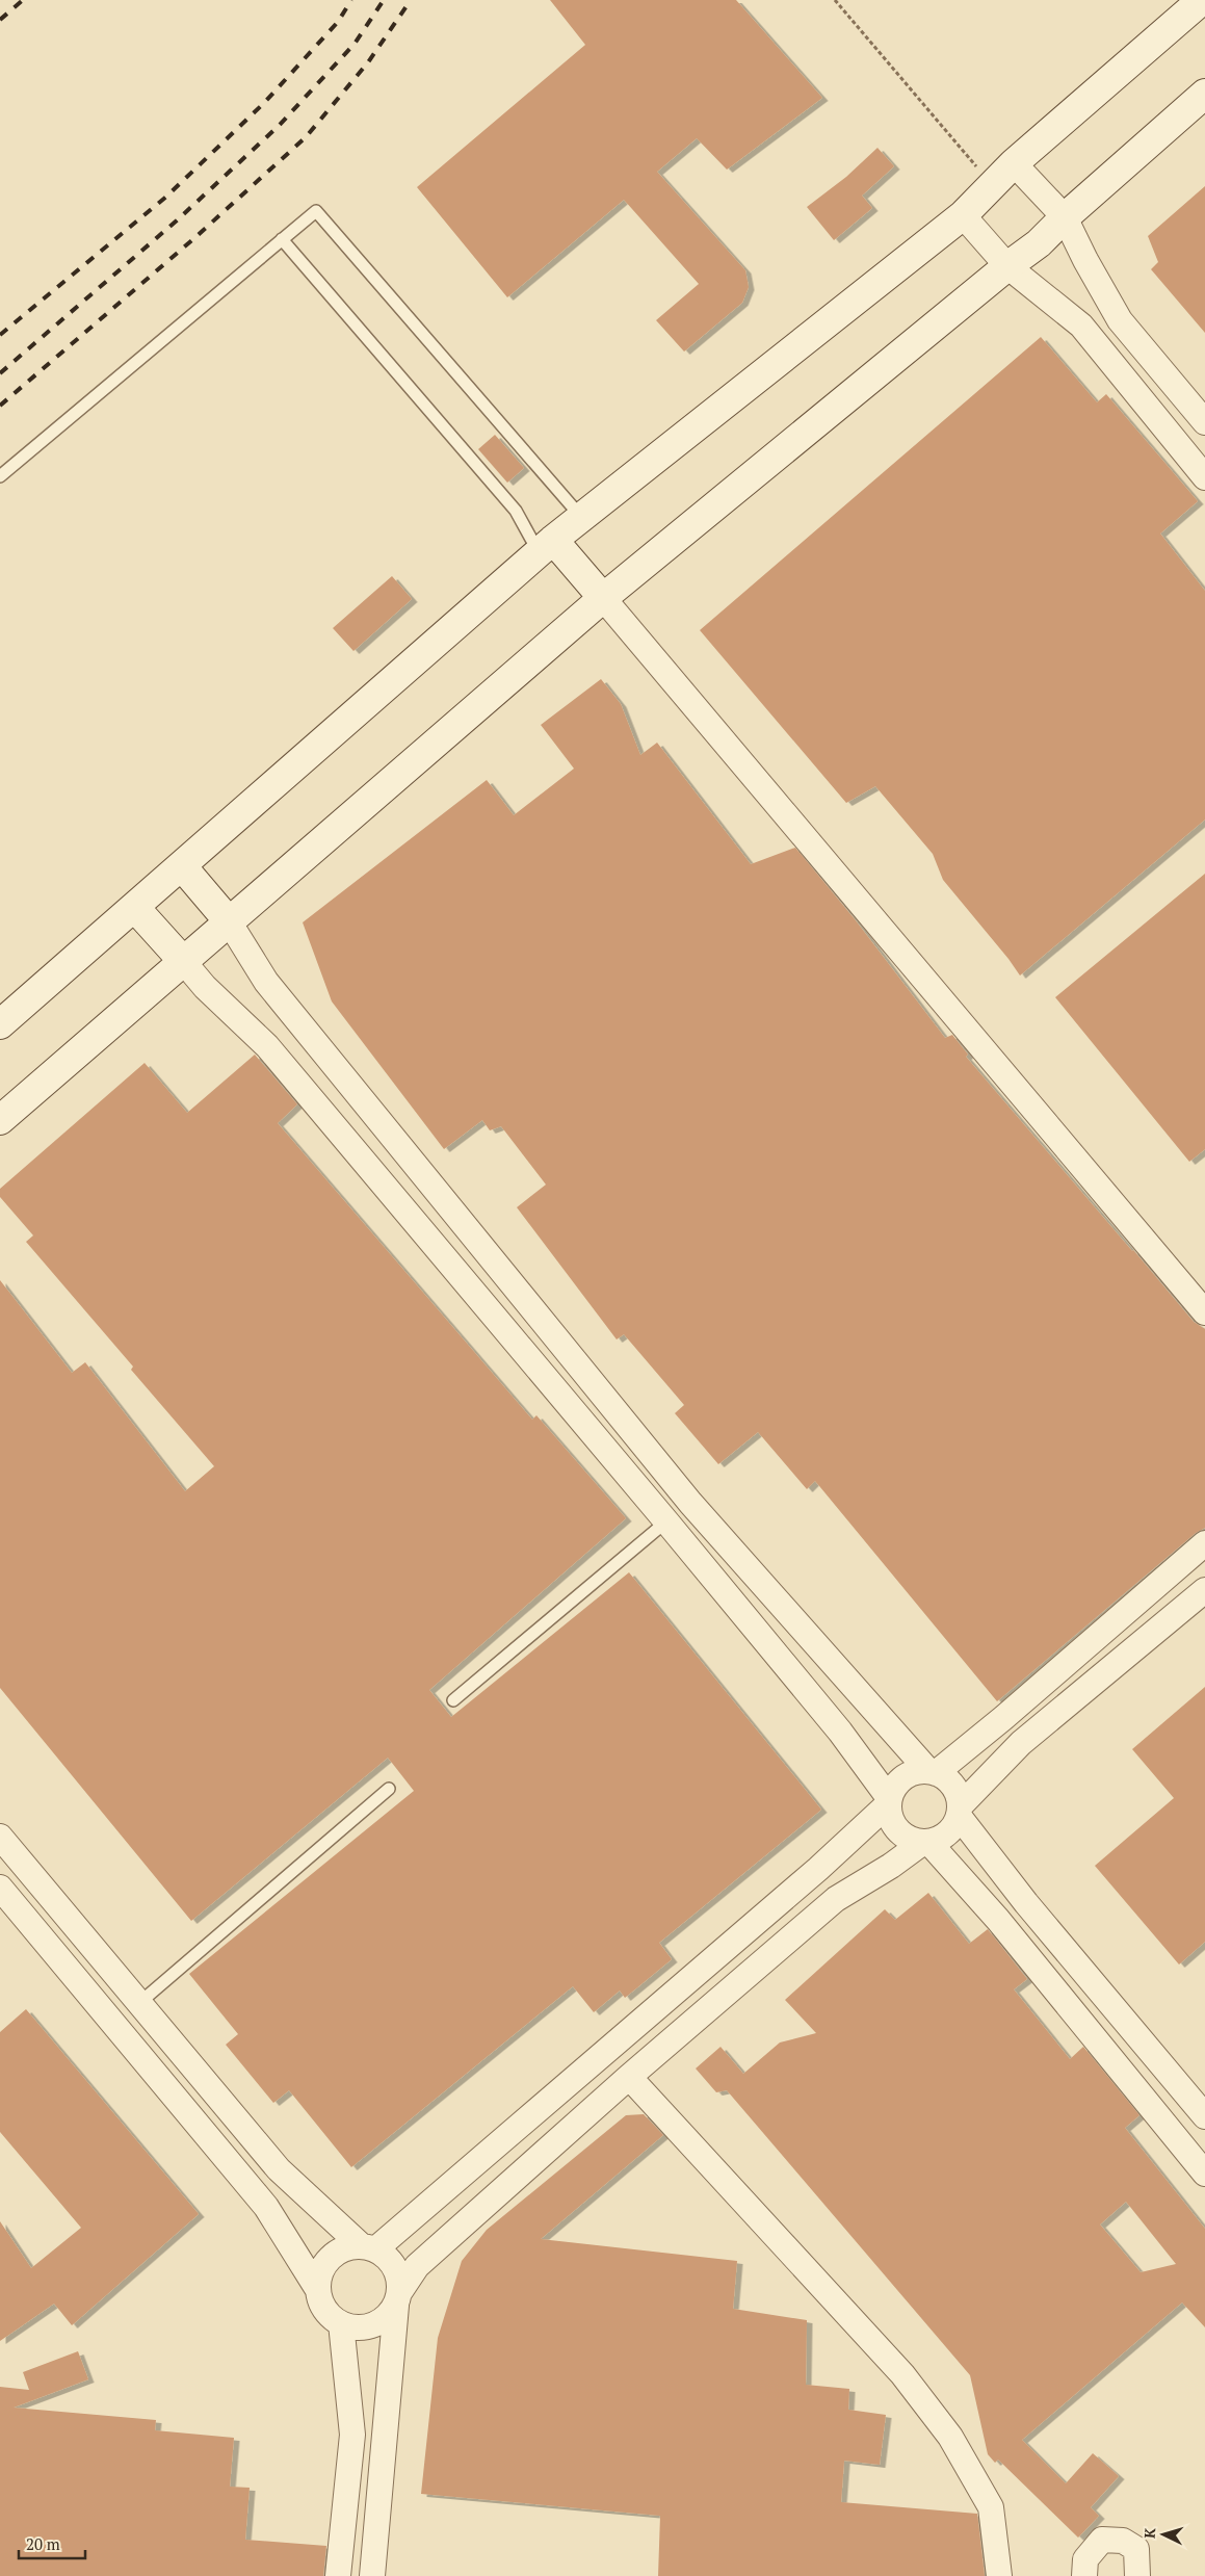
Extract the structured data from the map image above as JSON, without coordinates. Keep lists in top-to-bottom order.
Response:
{
  "scale_bar": "20 m",
  "north": "left"
}
